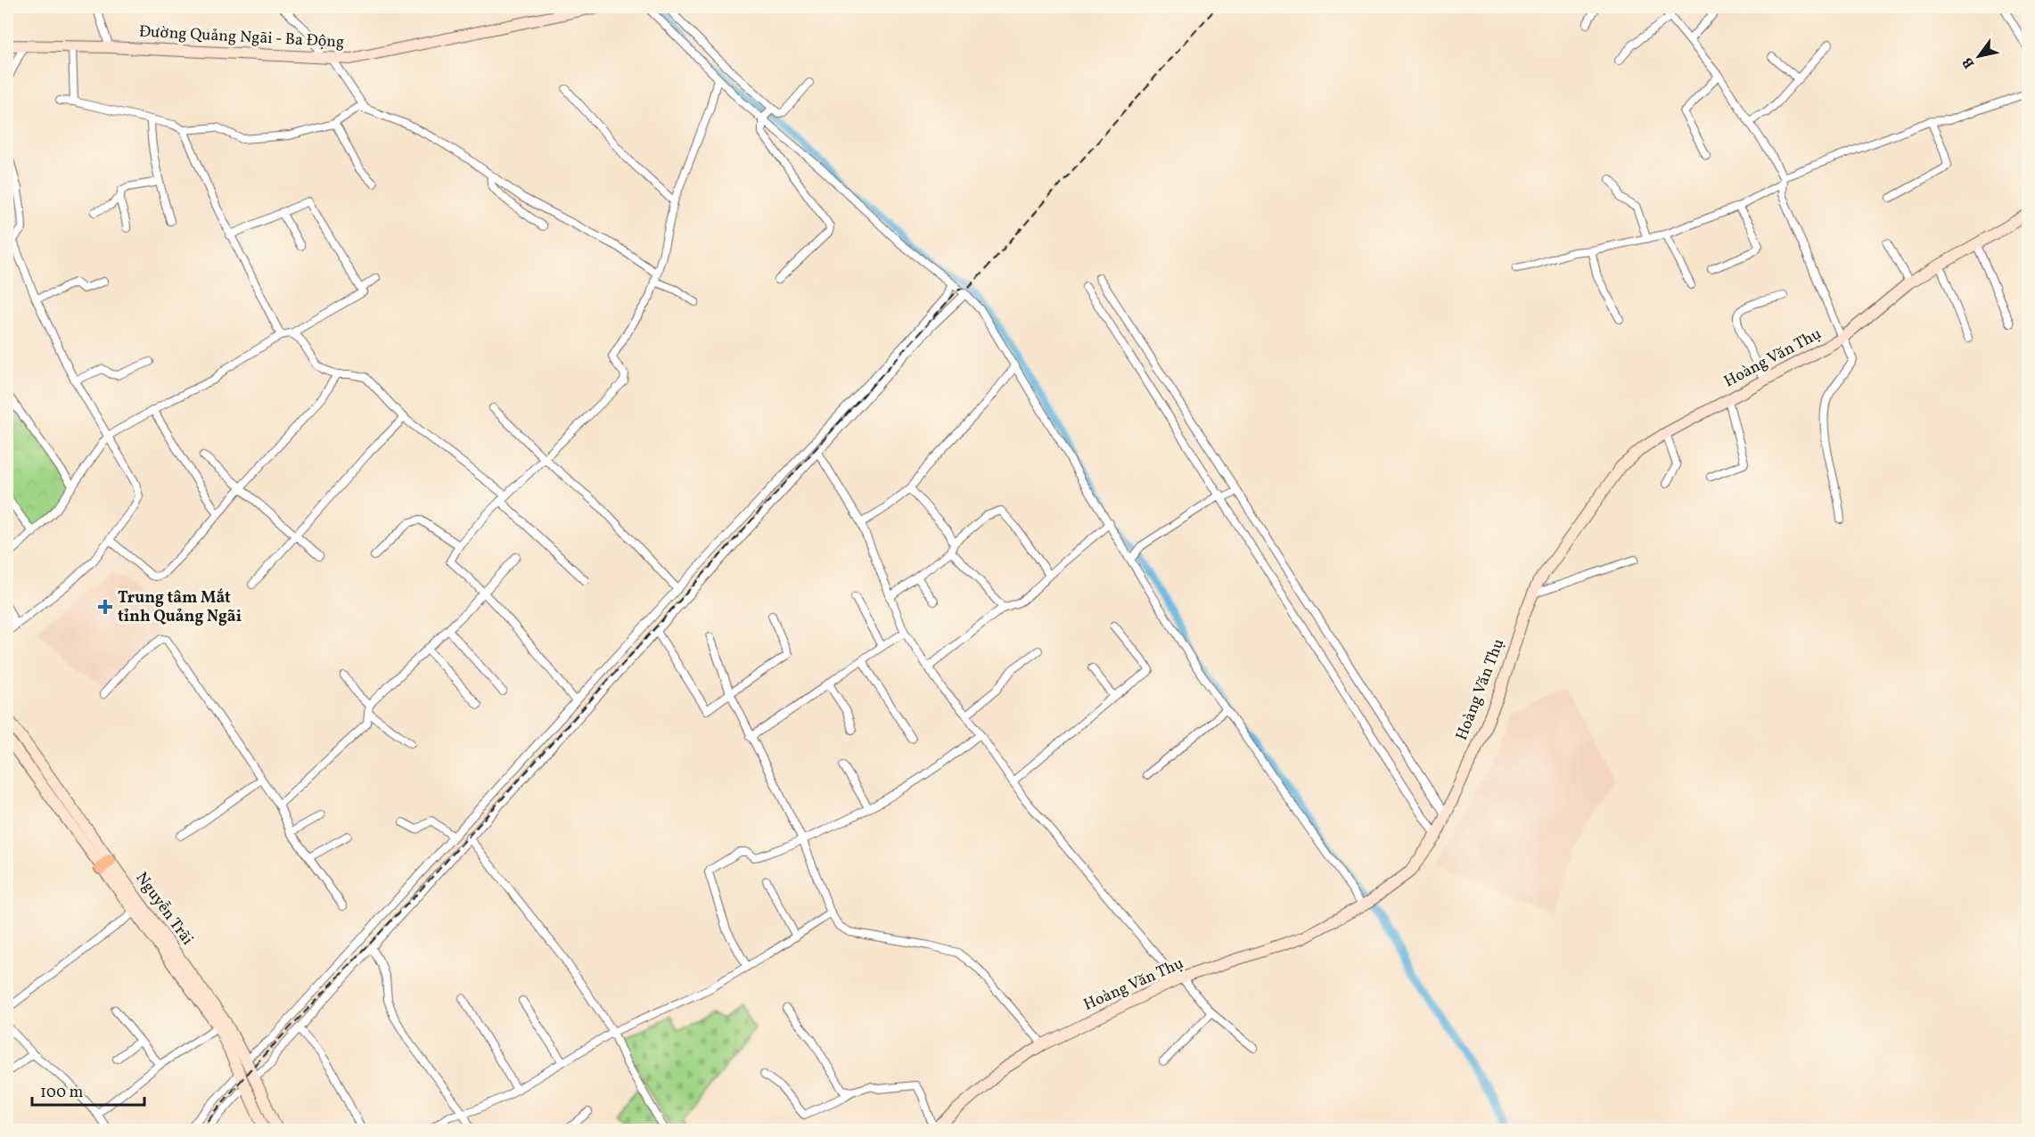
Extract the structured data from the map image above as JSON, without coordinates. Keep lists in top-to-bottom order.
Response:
{
  "streets": {
    "main road": ["Đường Quảng Ngãi - Ba Động", "Hoàng Văn Thụ", "Nguyễn Trãi"]
  },
  "places": {
    "health": ["Trung tâm Mắt tỉnh Quảng Ngãi"]
  },
  "scale_bar": "100 m",
  "north": "bottom left"
}
